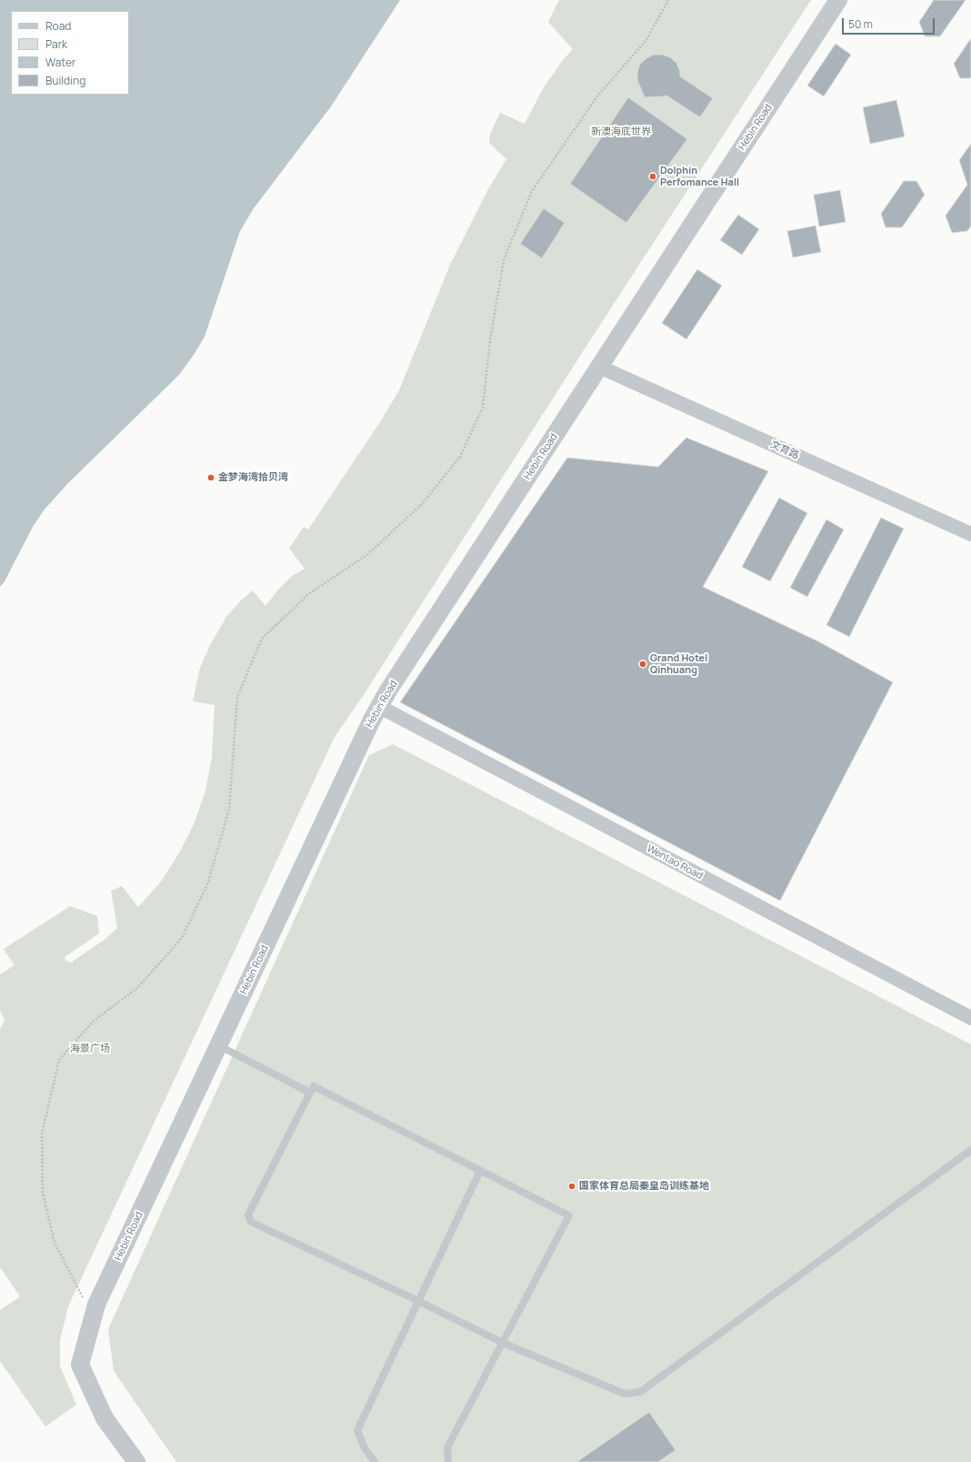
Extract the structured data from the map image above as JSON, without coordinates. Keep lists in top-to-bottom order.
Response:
{
  "streets": {
    "street": ["Hebin Road", "文育路", "Wentao Road"]
  },
  "crossings": [
    ["Hebin Road", "文育路"],
    ["Hebin Road", "Wentao Road"]
  ],
  "parks": ["新澳海底世界", "海景广场"],
  "places": [
    "Dolphin Perfomance Hall",
    "金梦海湾拾贝湾",
    "Grand Hotel Qinhuang",
    "国家体育总局秦皇岛训练基地"
  ],
  "legend": [
    "Road",
    "Park",
    "Water",
    "Building"
  ],
  "scale_bar": "50 m"
}
